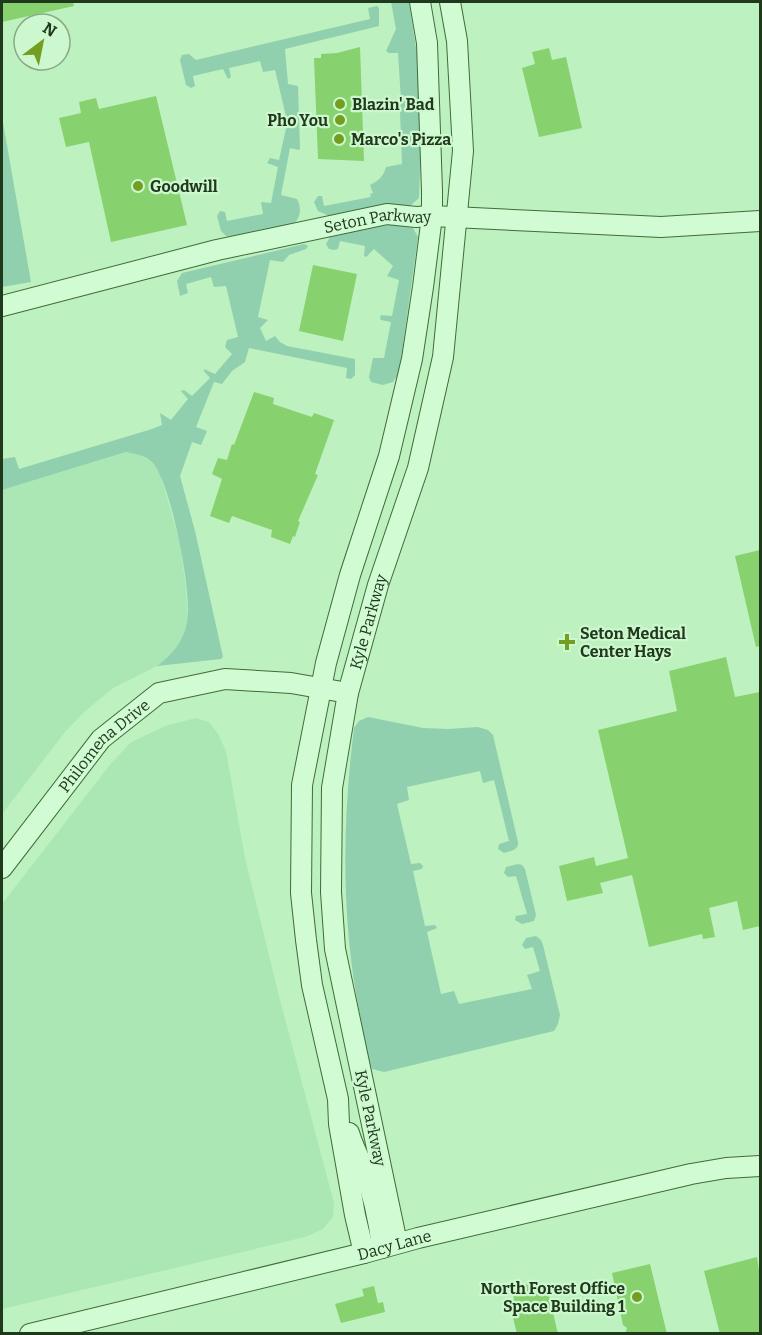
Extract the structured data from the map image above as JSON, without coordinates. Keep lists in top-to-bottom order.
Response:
{
  "streets": {
    "street": [
      "Seton Parkway",
      "Kyle Parkway",
      "Philomena Drive",
      "Dacy Lane"
    ]
  },
  "crossings": [
    ["Seton Parkway", "Kyle Parkway"],
    ["Kyle Parkway", "Philomena Drive"],
    ["Kyle Parkway", "Dacy Lane"]
  ],
  "places": {
    "other": [
      "Blazin' Bad",
      "Pho You",
      "Marco's Pizza",
      "Goodwill",
      "North Forest Office Space Building 1"
    ],
    "health": ["Seton Medical Center Hays"]
  },
  "north": "top right"
}
